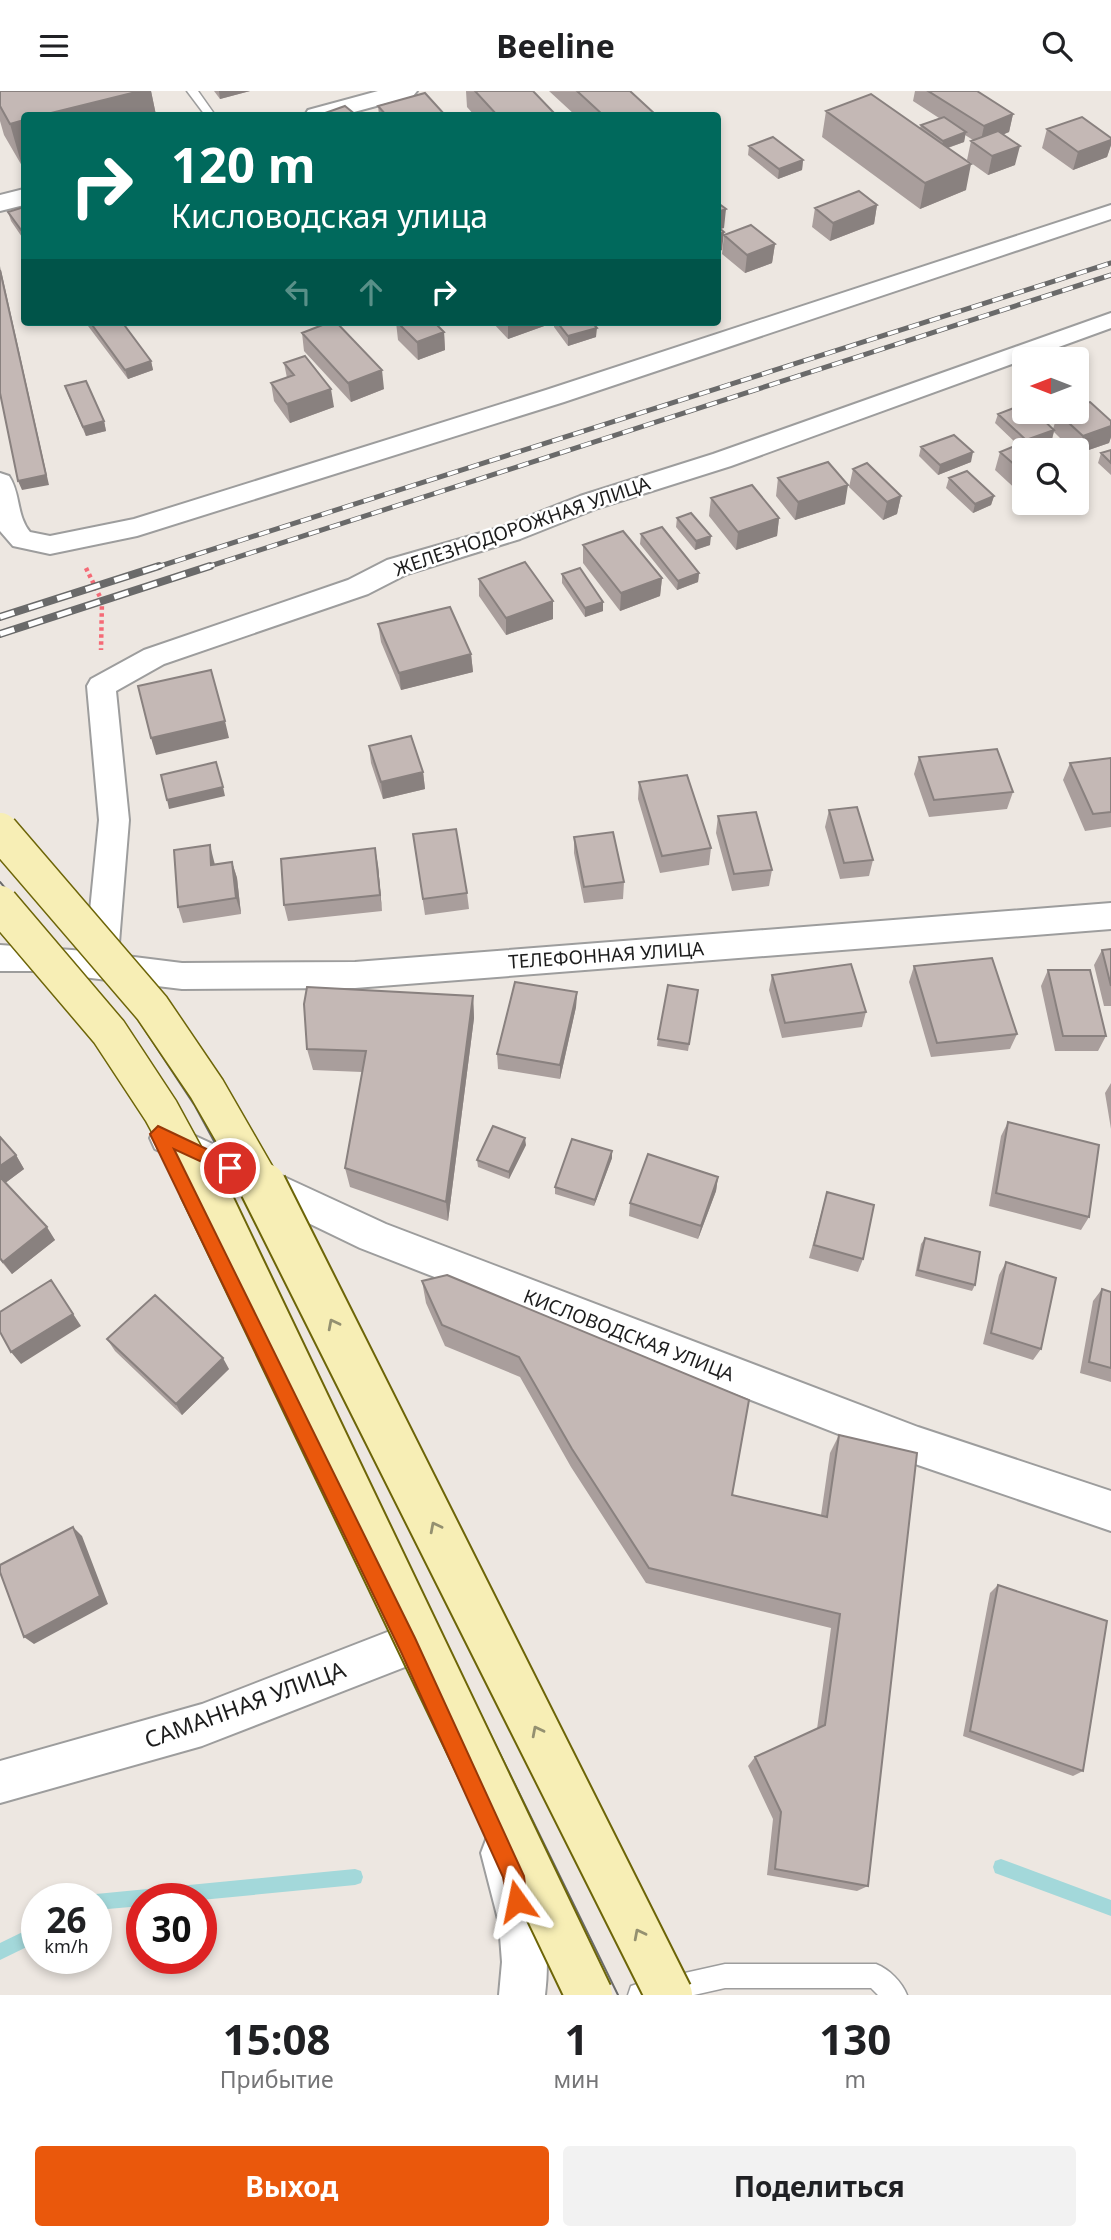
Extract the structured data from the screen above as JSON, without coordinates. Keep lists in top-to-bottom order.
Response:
{
  "streets": {
    "street": [
      "ЖЕЛЕЗНОДОРОЖНАЯ УЛИЦА",
      "ТЕЛЕФОННАЯ УЛИЦА",
      "КИСЛОВОДСКАЯ УЛИЦА",
      "САМАННАЯ УЛИЦА"
    ]
  },
  "north": "left",
  "page": {
    "header": "Beeline",
    "turn": ["120 m", "Кисловодская улица"],
    "speed": "26 km/h",
    "limit": "30",
    "eta": [
      "15:08",
      "Прибытие",
      "1",
      "мин",
      "130",
      "m"
    ],
    "buttons": ["Выход", "Поделиться"]
  }
}
